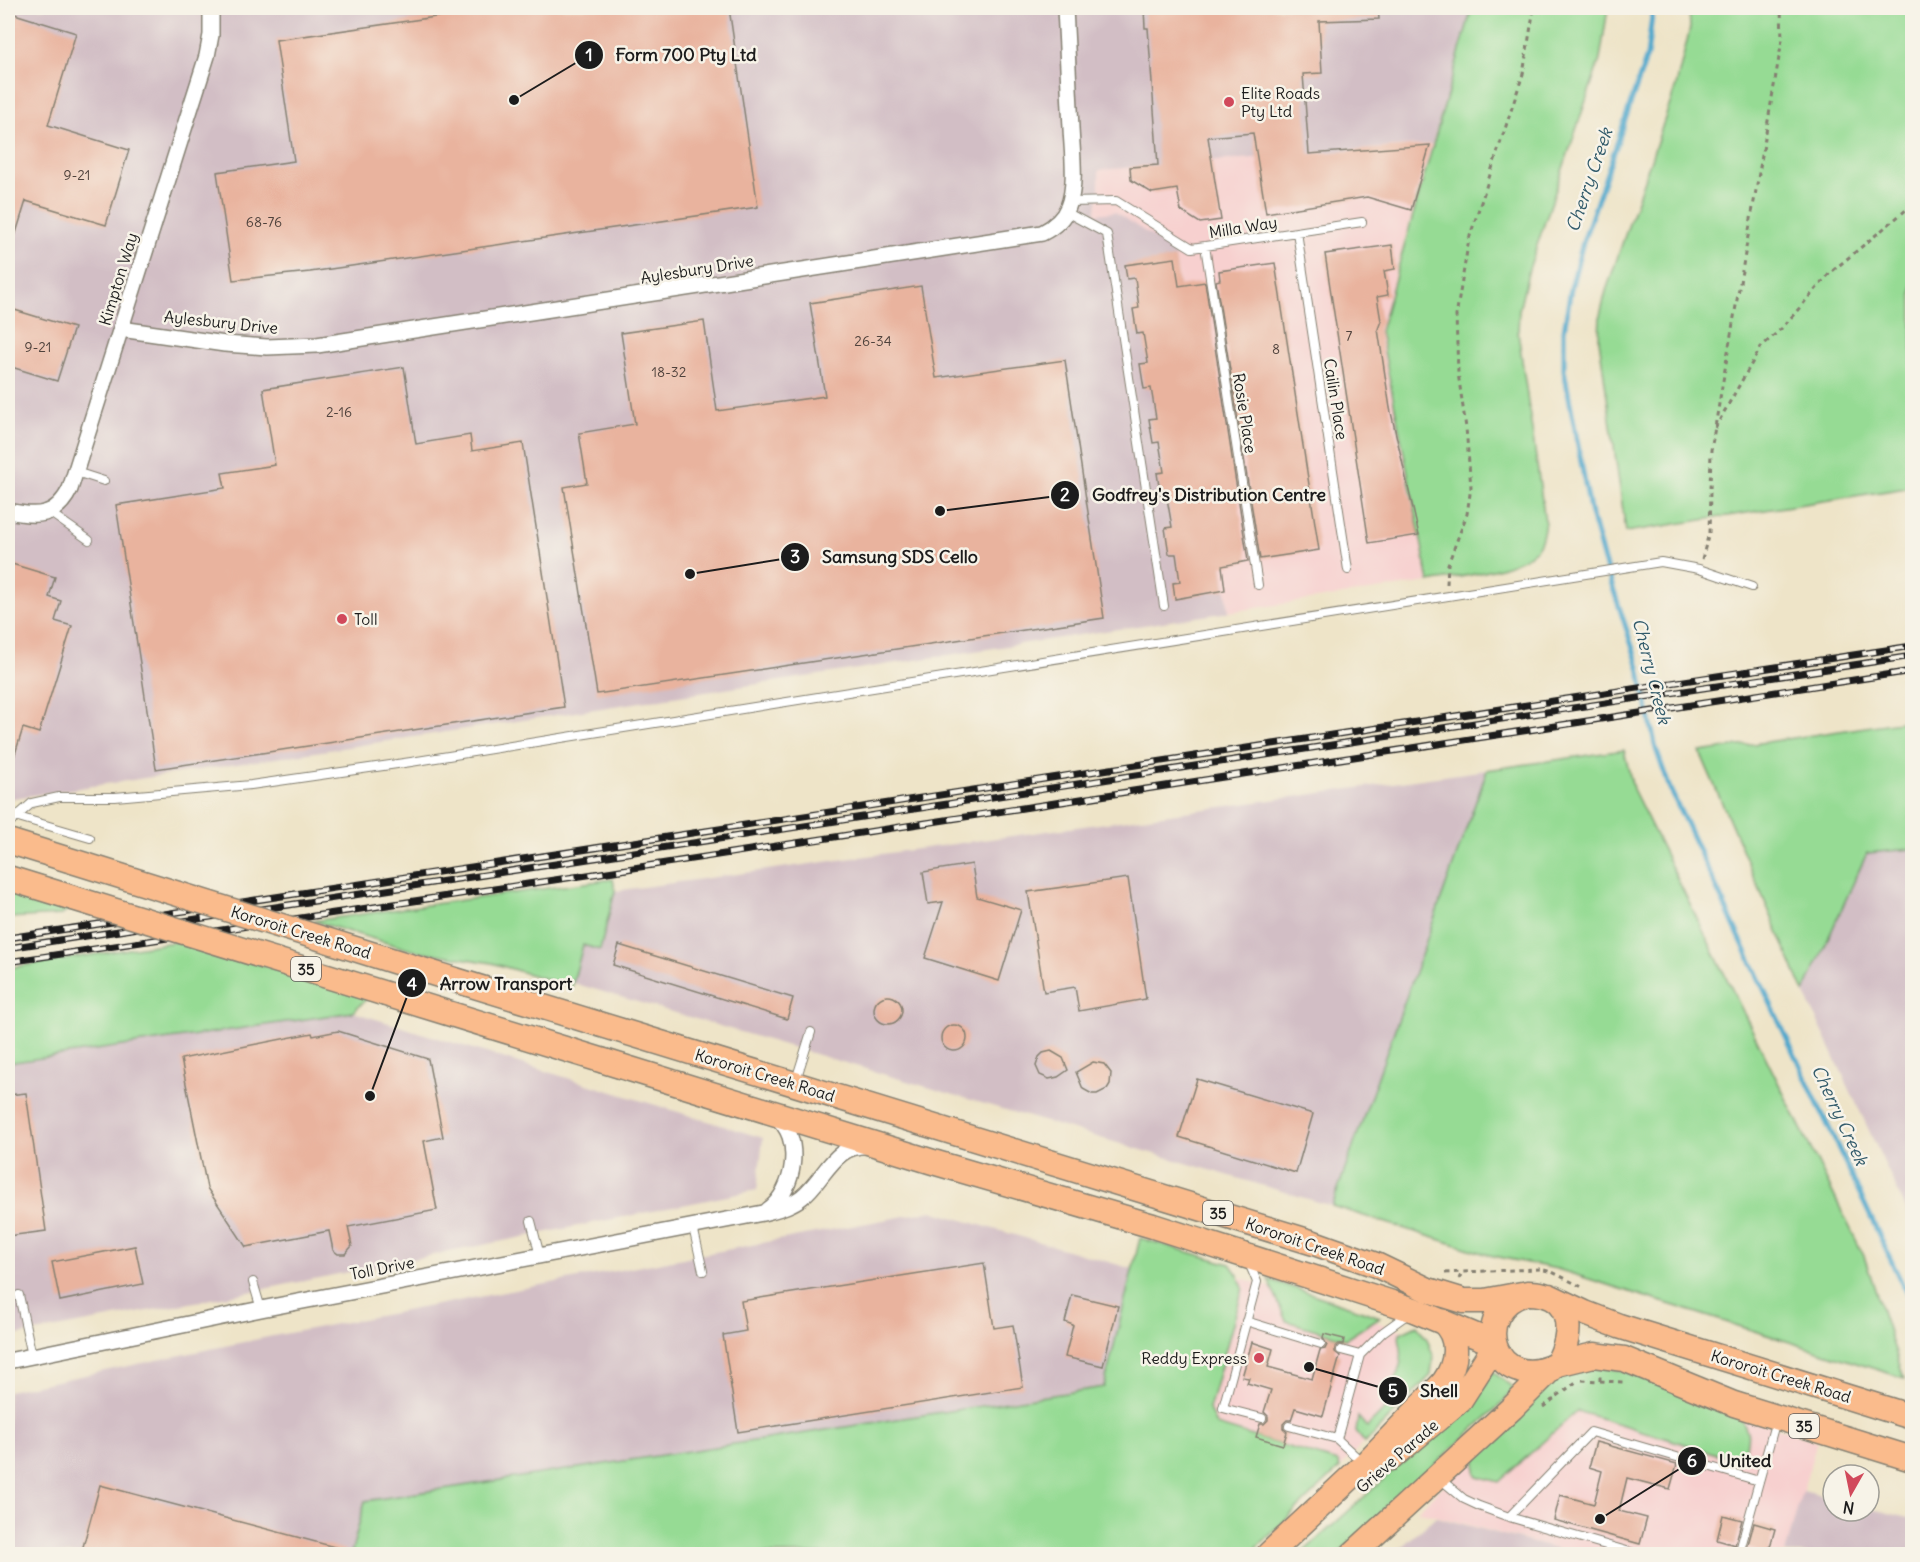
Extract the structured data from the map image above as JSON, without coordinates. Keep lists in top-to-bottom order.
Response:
{
  "streets": {
    "main road": ["Kororoit Creek Road", "35", "Grieve Parade"],
    "street": ["Aylesbury Drive", "Kimpton Way", "Toll Drive"],
    "lane": ["Milla Way", "Cailin Place", "Rosie Place"]
  },
  "crossings": [
    ["Milla Way", "Aylesbury Drive"],
    ["Milla Way", "Cailin Place"],
    ["Milla Way", "Rosie Place"],
    ["Aylesbury Drive", "Kimpton Way"],
    ["Kororoit Creek Road", "35"],
    ["Kororoit Creek Road", "Toll Drive"],
    ["Kororoit Creek Road", "Grieve Parade"],
    ["35", "Grieve Parade"]
  ],
  "water": ["Cherry Creek"],
  "places": [
    "Form 700 Pty Ltd",
    "Elite Roads Pty Ltd",
    "Godfrey's Distribution Centre",
    "Samsung SDS Cello",
    "Toll",
    "Arrow Transport",
    "Reddy Express",
    "Shell",
    "United"
  ],
  "house_numbers": [
    "9-21",
    "68-76",
    "7",
    "26-34",
    "9-21",
    "8",
    "18-32",
    "2-16"
  ],
  "north": "bottom"
}
